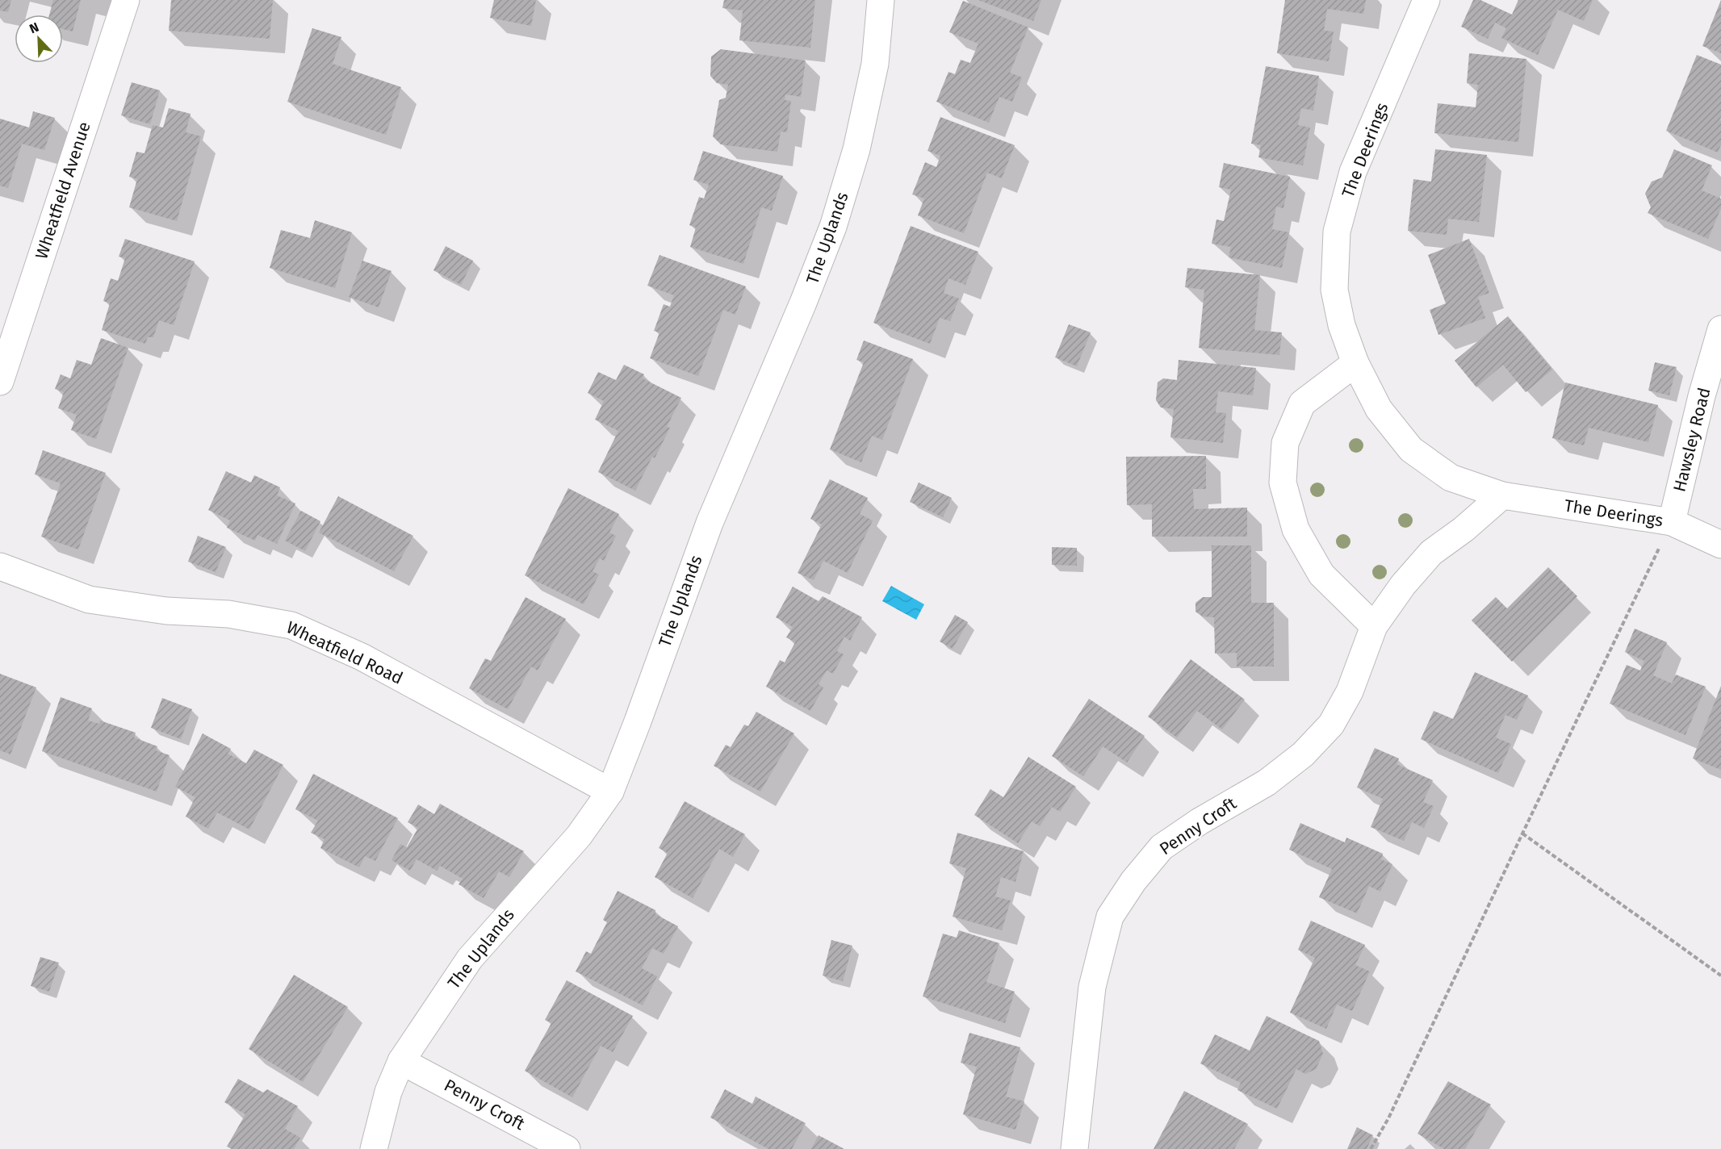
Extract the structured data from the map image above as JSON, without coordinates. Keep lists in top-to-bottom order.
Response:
{
  "streets": {
    "street": [
      "The Deerings",
      "Wheatfield Avenue",
      "The Uplands",
      "Hawsley Road",
      "Wheatfield Road",
      "Penny Croft"
    ]
  },
  "crossings": [
    ["The Deerings", "Hawsley Road"],
    ["The Uplands", "Wheatfield Road"],
    ["The Uplands", "Penny Croft"]
  ],
  "north": "top left"
}
